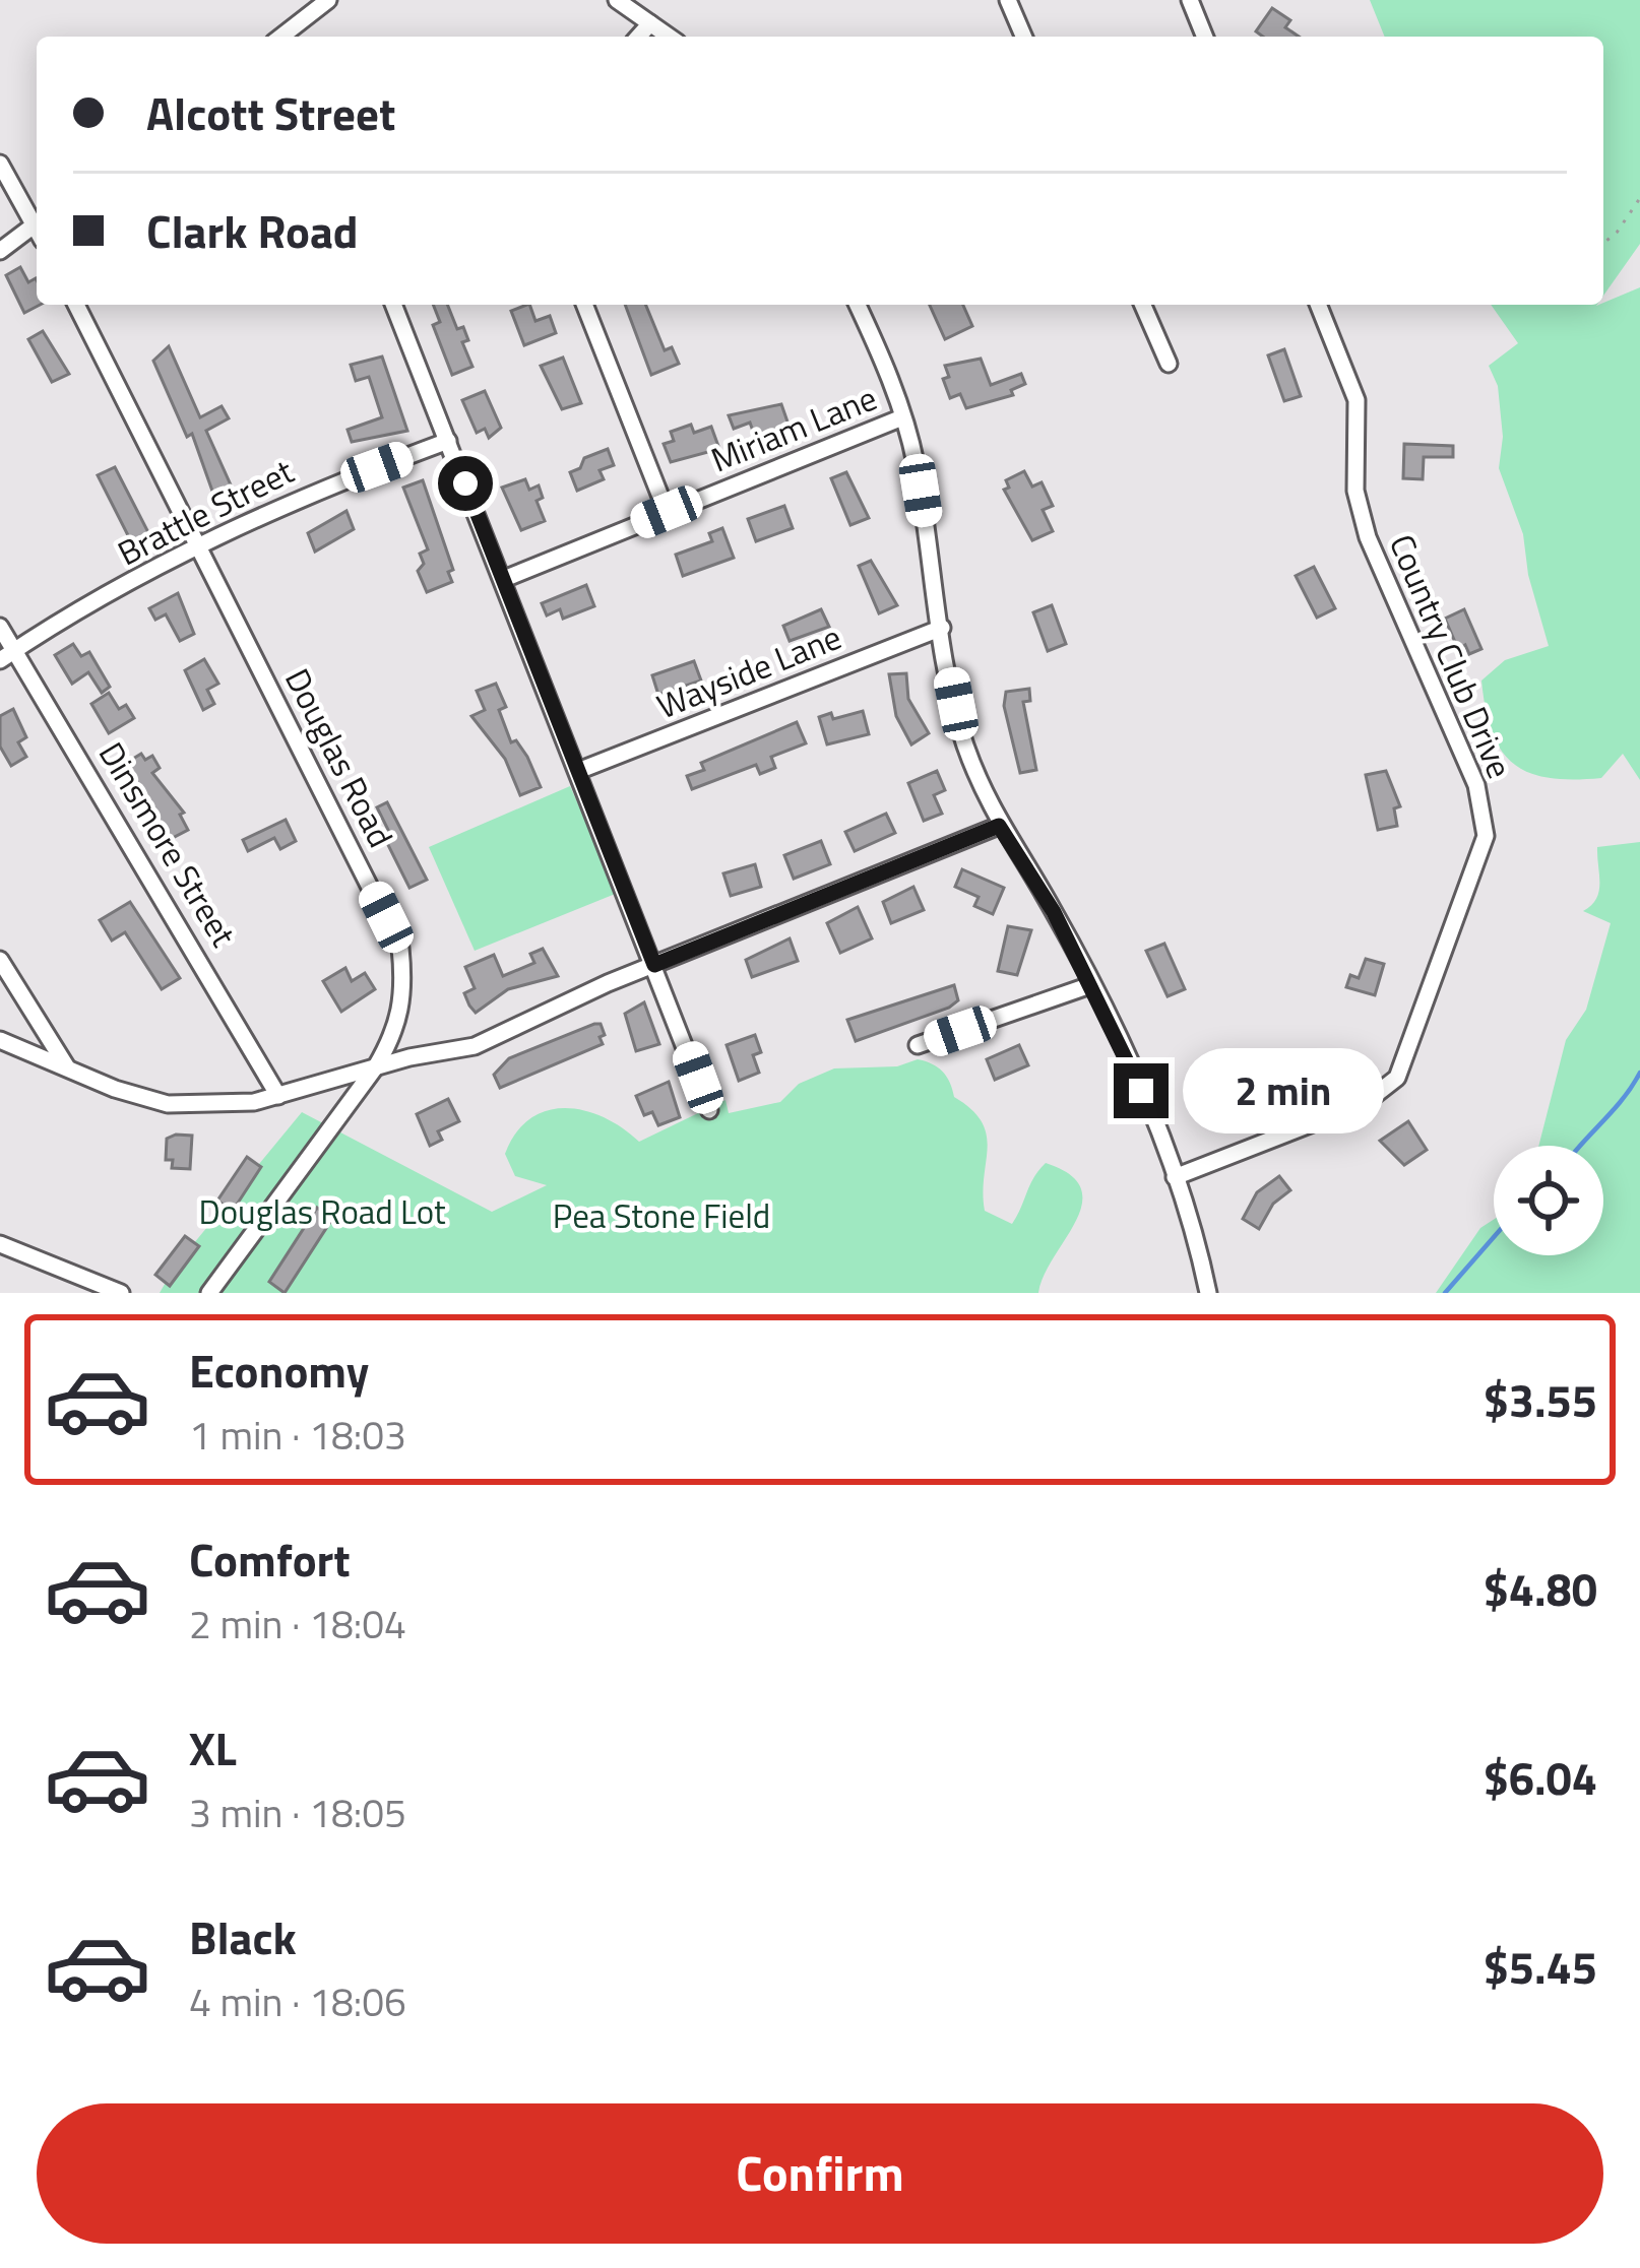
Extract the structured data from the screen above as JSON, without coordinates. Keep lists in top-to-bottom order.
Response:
{
  "streets": {
    "street": [
      "Miriam Lane",
      "Brattle Street",
      "Country Club Drive",
      "Wayside Lane",
      "Douglas Road",
      "Dinsmore Street"
    ]
  },
  "crossings": [
    ["Brattle Street", "Douglas Road"],
    ["Brattle Street", "Dinsmore Street"]
  ],
  "parks": ["Douglas Road Lot", "Pea Stone Field"],
  "page": {
    "banner": ["Alcott Street", "Clark Road"],
    "bubble": "2 min",
    "list": [
      {
        "name": "Economy",
        "note": "1 min · 18:03",
        "value": "$3.55"
      },
      {
        "name": "Comfort",
        "note": "2 min · 18:04",
        "value": "$4.80"
      },
      {
        "name": "XL",
        "note": "3 min · 18:05",
        "value": "$6.04"
      },
      {
        "name": "Black",
        "note": "4 min · 18:06",
        "value": "$5.45"
      }
    ],
    "buttons": "Confirm"
  }
}
